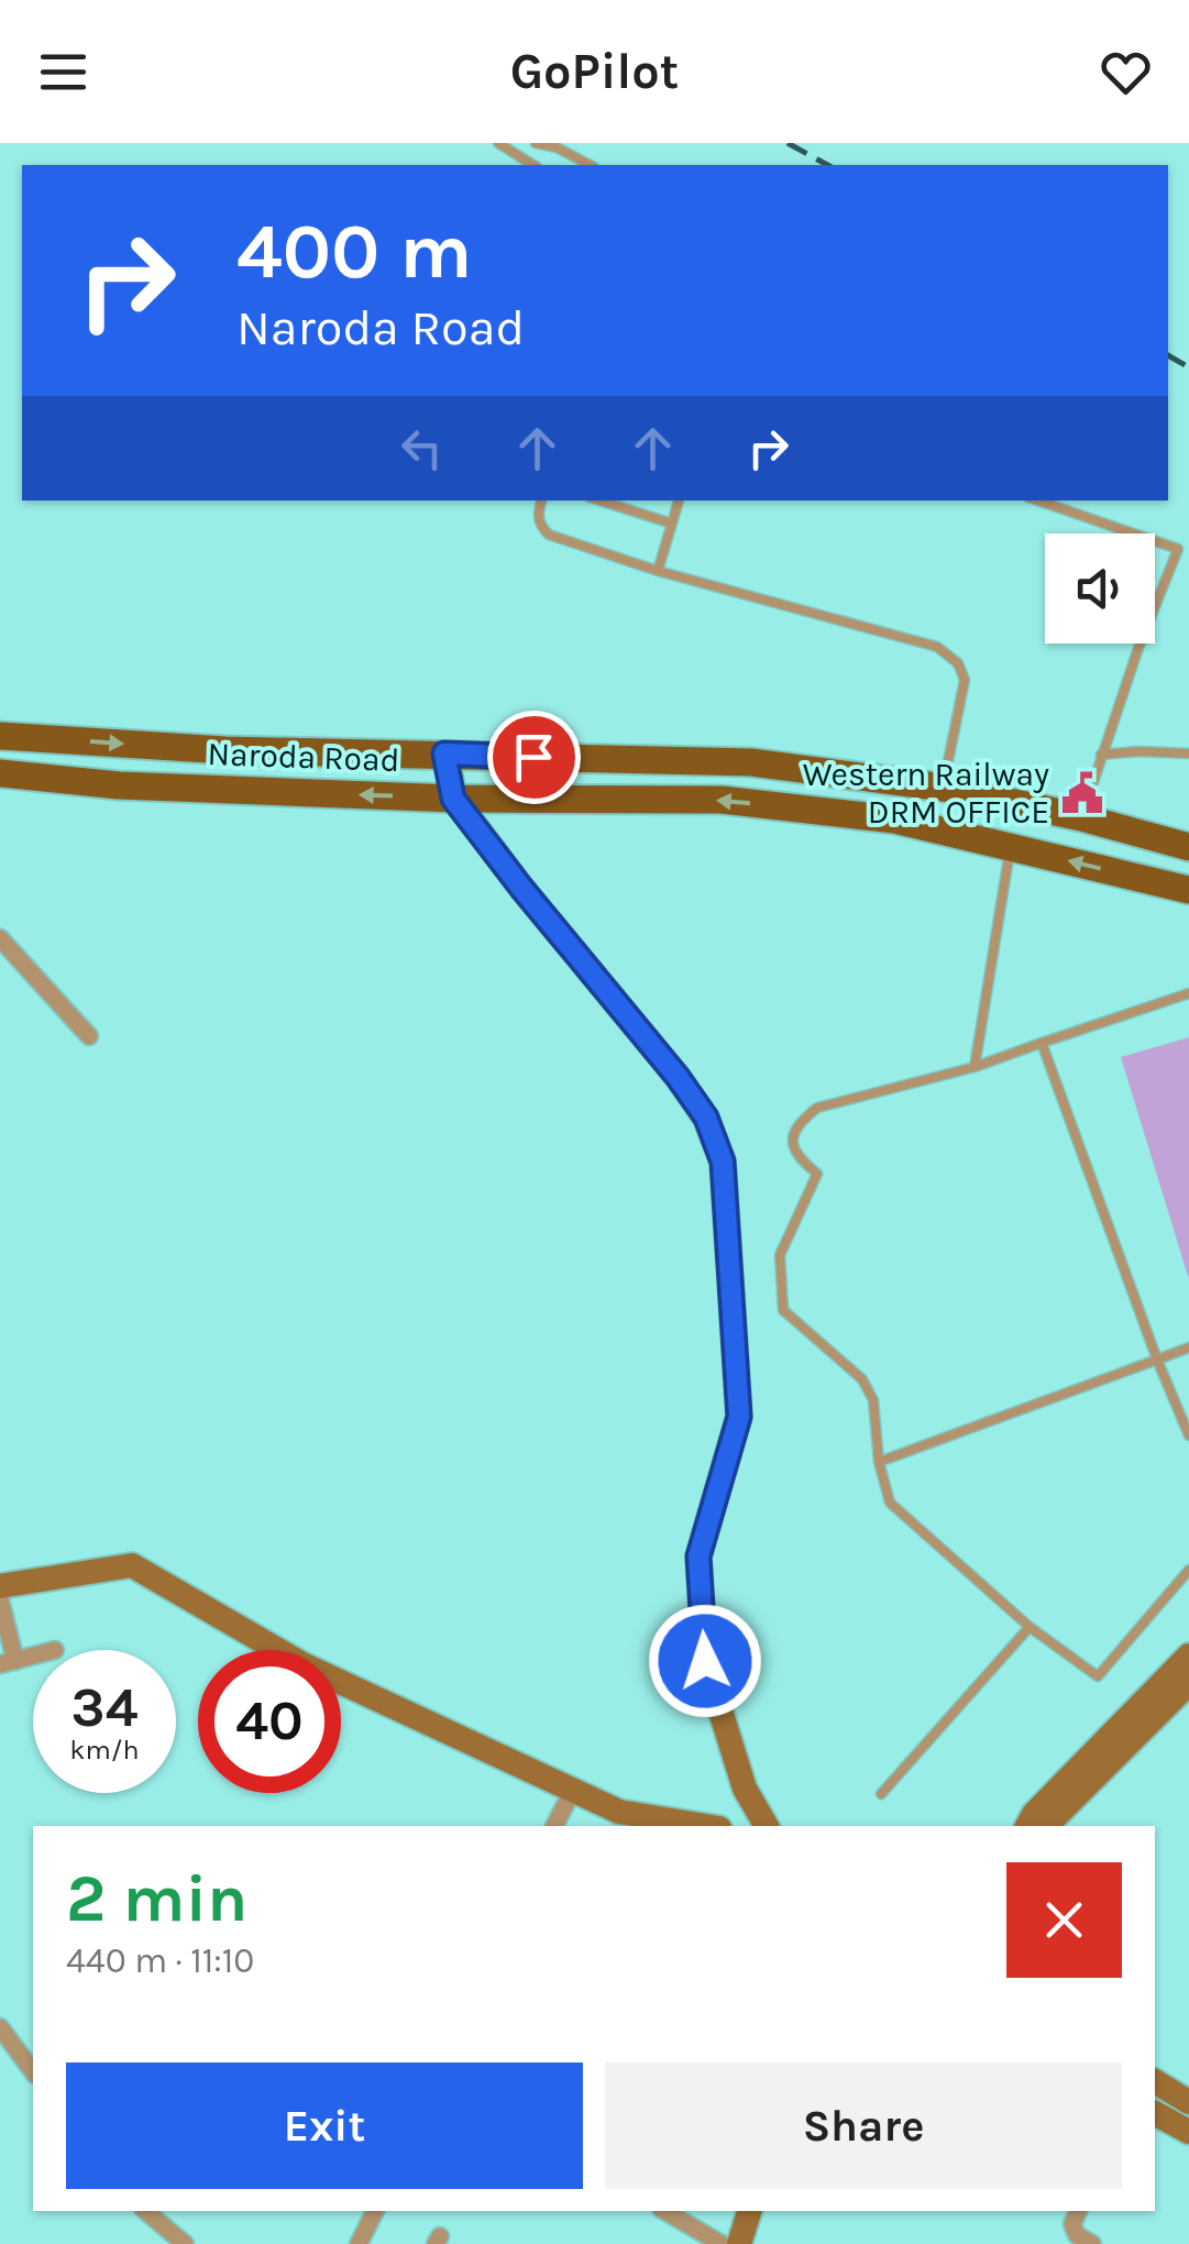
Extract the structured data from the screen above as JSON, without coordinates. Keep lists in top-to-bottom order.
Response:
{
  "streets": {
    "main road": ["Naroda Road"]
  },
  "places": {
    "public building": ["Western Railway DRM OFFICE"]
  },
  "page": {
    "header": "GoPilot",
    "turn": ["400 m", "Naroda Road"],
    "speed": "34 km/h",
    "limit": "40",
    "heading": ["2 min", "440 m · 11:10"],
    "buttons": ["Exit", "Share"]
  }
}
